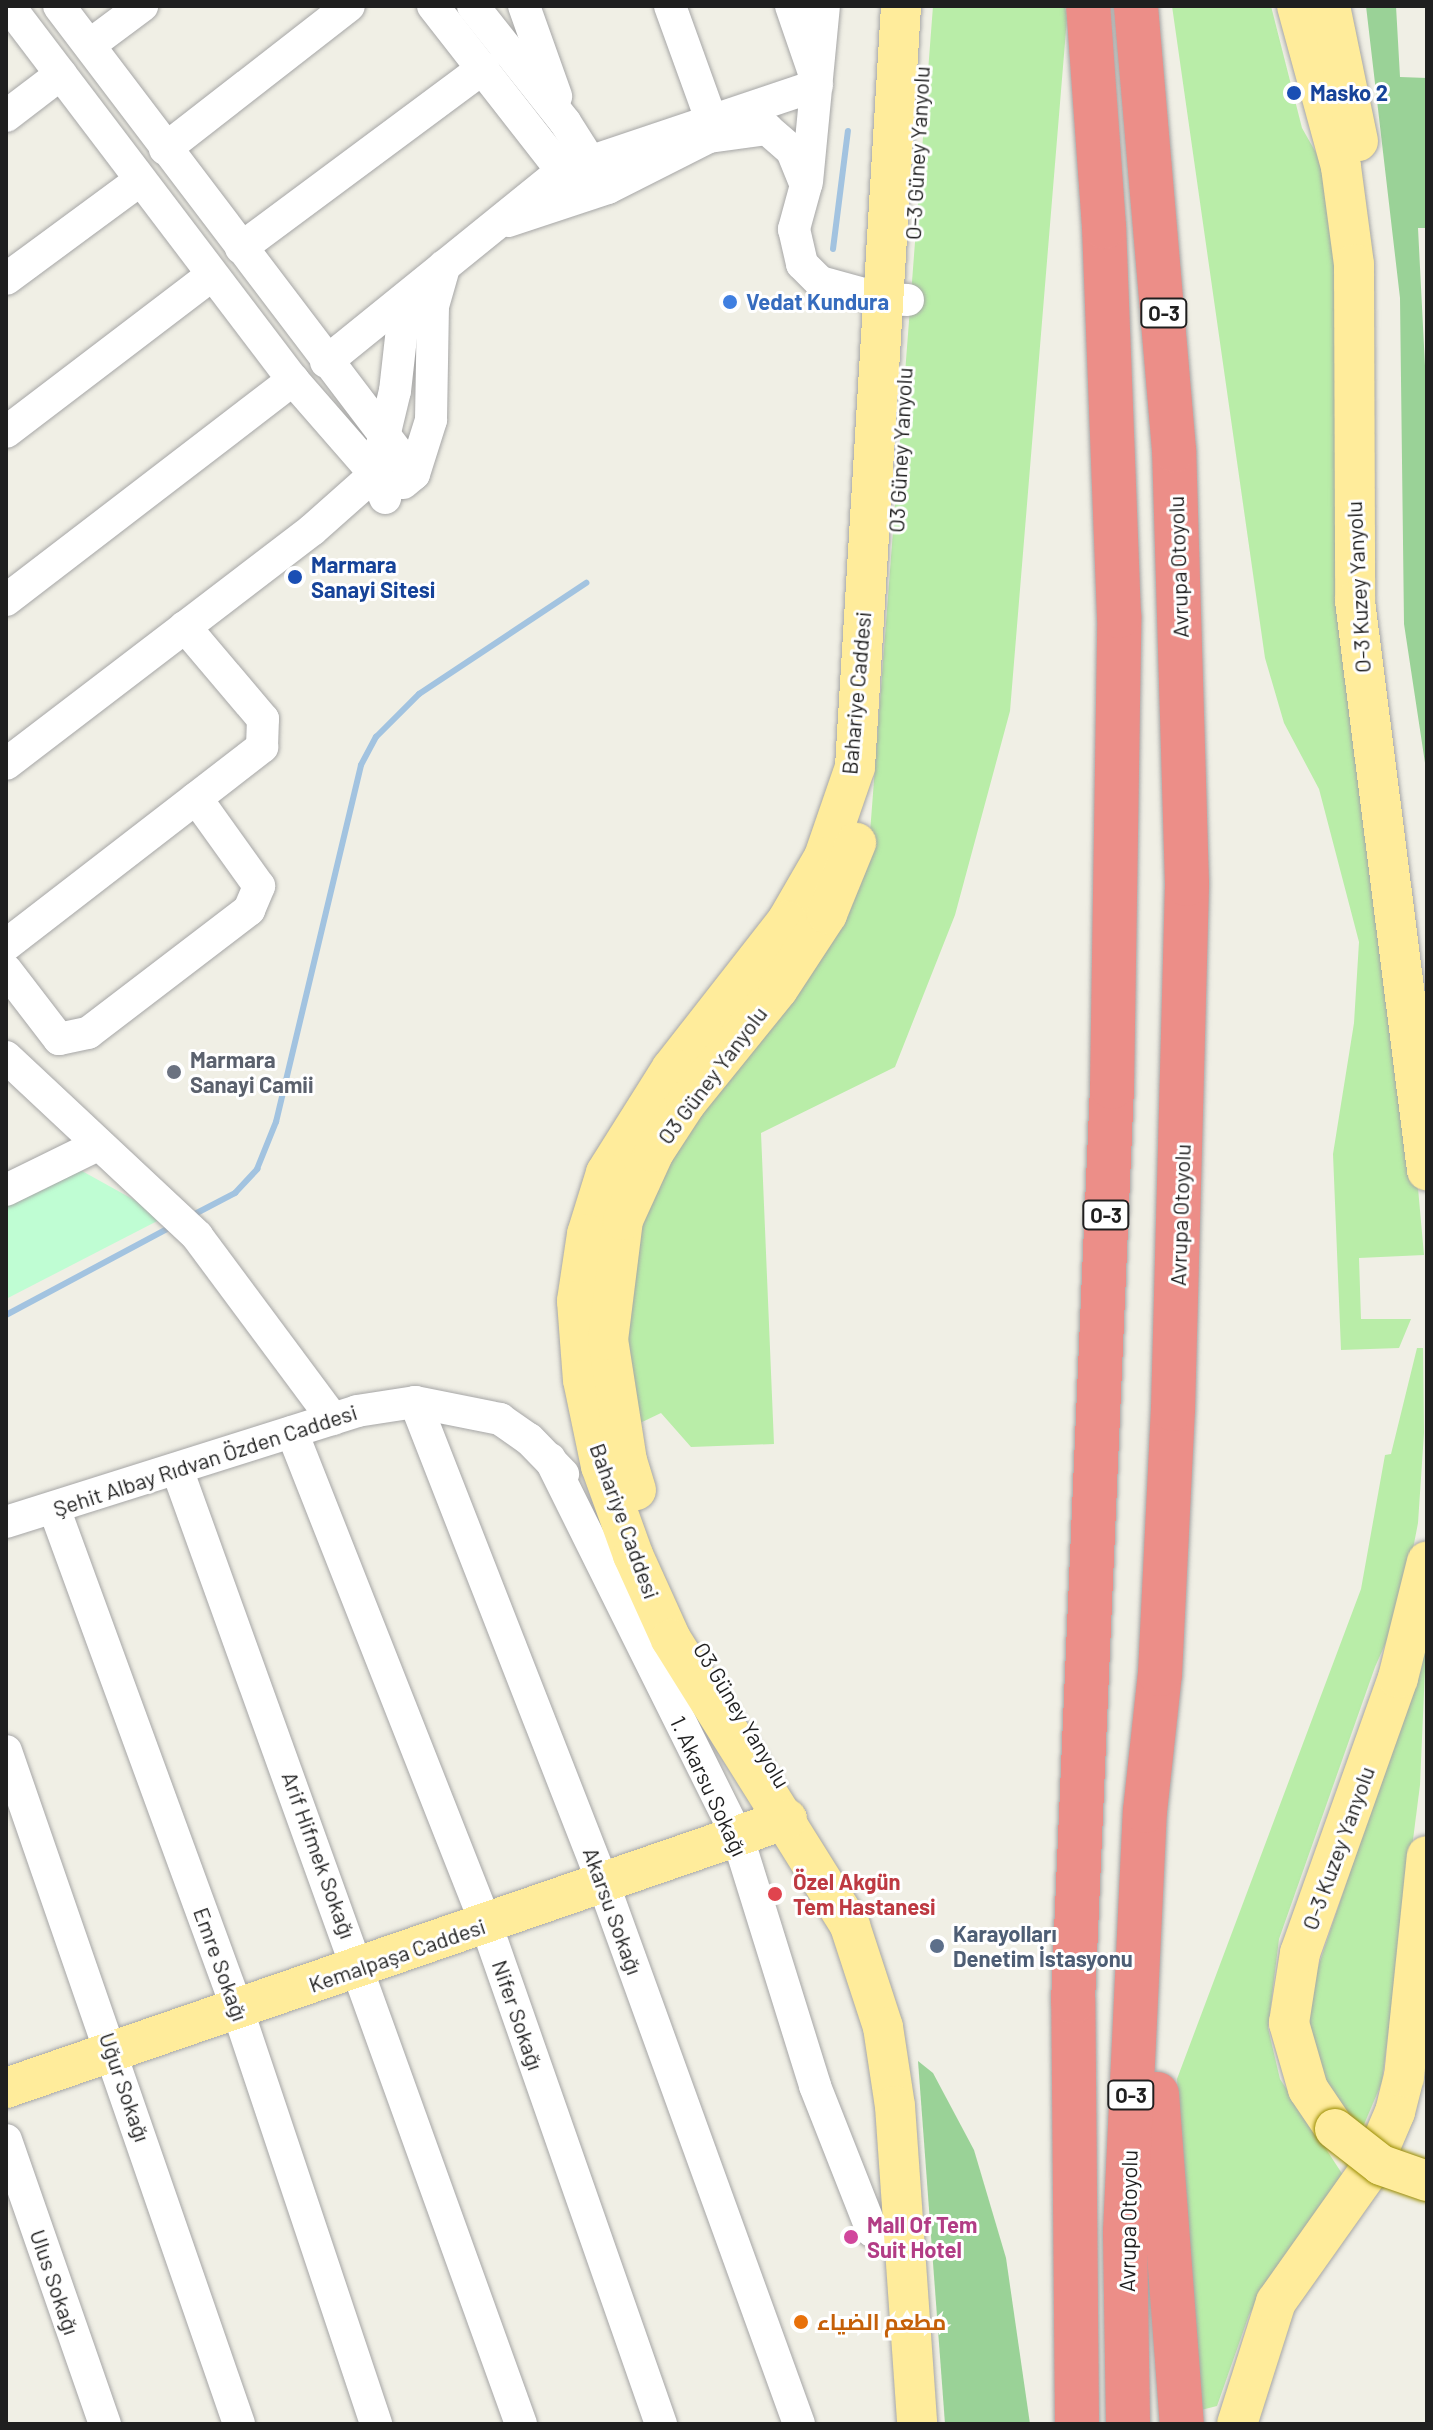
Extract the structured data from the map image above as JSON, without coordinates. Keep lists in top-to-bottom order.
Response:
{
  "streets": {
    "highway": ["O-3", "Avrupa Otoyolu"],
    "main road": [
      "O-3 Güney Yanyolu",
      "O3 Güney Yanyolu",
      "O-3 Kuzey Yanyolu",
      "Bahariye Caddesi",
      "Kemalpaşa Caddesi"
    ],
    "street": [
      "Şehit Albay Rıdvan Özden Caddesi",
      "1. Akarsu Sokağı",
      "Arif Hifmek Sokağı",
      "Akarsu Sokağı",
      "Emre Sokağı",
      "Nifer Sokağı",
      "Uğur Sokağı",
      "Ulus Sokağı"
    ]
  },
  "crossings": [
    ["O-3 Güney Yanyolu", "O3 Güney Yanyolu"],
    ["O-3 Güney Yanyolu", "Bahariye Caddesi"],
    ["O3 Güney Yanyolu", "Bahariye Caddesi"],
    ["Bahariye Caddesi", "Şehit Albay Rıdvan Özden Caddesi"],
    ["Bahariye Caddesi", "1. Akarsu Sokağı"],
    ["Bahariye Caddesi", "Kemalpaşa Caddesi"],
    ["Şehit Albay Rıdvan Özden Caddesi", "1. Akarsu Sokağı"],
    ["Şehit Albay Rıdvan Özden Caddesi", "Arif Hifmek Sokağı"],
    ["Şehit Albay Rıdvan Özden Caddesi", "Akarsu Sokağı"],
    ["Şehit Albay Rıdvan Özden Caddesi", "Emre Sokağı"],
    ["Şehit Albay Rıdvan Özden Caddesi", "Nifer Sokağı"],
    ["1. Akarsu Sokağı", "Kemalpaşa Caddesi"],
    ["Arif Hifmek Sokağı", "Kemalpaşa Caddesi"],
    ["Akarsu Sokağı", "Kemalpaşa Caddesi"],
    ["Kemalpaşa Caddesi", "Emre Sokağı"],
    ["Kemalpaşa Caddesi", "Nifer Sokağı"],
    ["Kemalpaşa Caddesi", "Uğur Sokağı"]
  ],
  "places": [
    "Masko 2",
    "Vedat Kundura",
    "Marmara Sanayi Sitesi",
    "Marmara Sanayi Camii",
    "Özel Akgün Tem Hastanesi",
    "Karayolları Denetim İstasyonu",
    "Mall Of Tem Suit Hotel",
    "مطعم الضياء"
  ]
}
